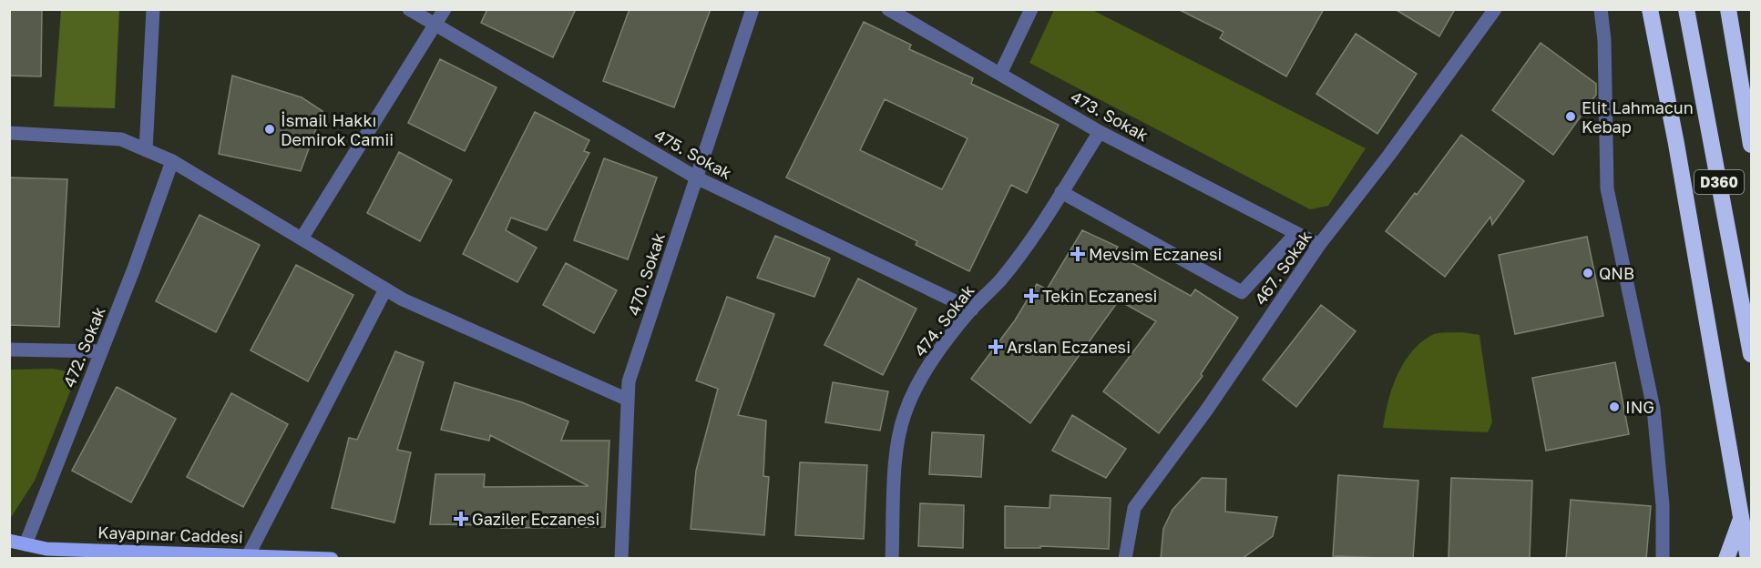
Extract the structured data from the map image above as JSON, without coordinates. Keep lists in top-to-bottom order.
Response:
{
  "streets": {
    "highway": ["D360"],
    "main road": ["Kayapınar Caddesi"],
    "street": [
      "473. Sokak",
      "475. Sokak",
      "467. Sokak",
      "470. Sokak",
      "474. Sokak",
      "472. Sokak"
    ]
  },
  "crossings": [
    ["473. Sokak", "467. Sokak"],
    ["473. Sokak", "474. Sokak"],
    ["475. Sokak", "470. Sokak"],
    ["475. Sokak", "474. Sokak"],
    ["472. Sokak", "Kayapınar Caddesi"]
  ],
  "places": {
    "other": [
      "Elit Lahmacun Kebap",
      "İsmail Hakkı Demirok Camii",
      "QNB",
      "ING"
    ],
    "health": [
      "Mevsim Eczanesi",
      "Tekin Eczanesi",
      "Arslan Eczanesi",
      "Gaziler Eczanesi"
    ]
  }
}
